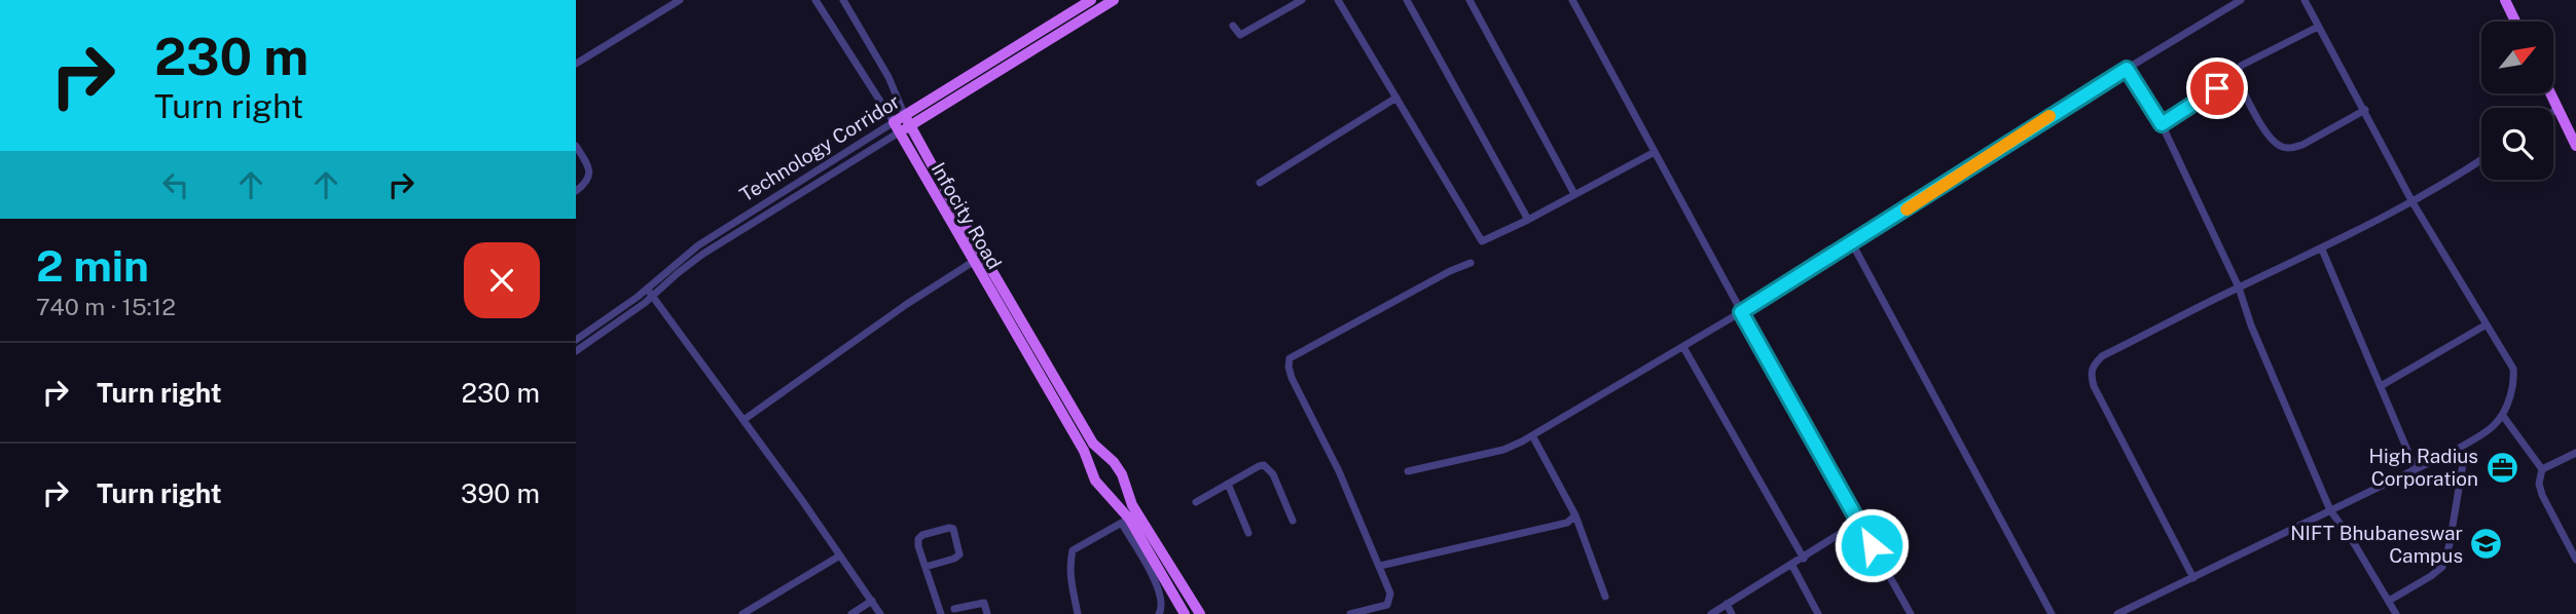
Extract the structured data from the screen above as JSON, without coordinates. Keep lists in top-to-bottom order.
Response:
{
  "streets": {
    "main road": ["Technology Corridor", "Infocity Road"]
  },
  "crossings": [
    ["Technology Corridor", "Infocity Road"]
  ],
  "places": {
    "office": ["High Radius Corporation"],
    "school or university": ["NIFT Bhubaneswar Campus"]
  },
  "north": "top right",
  "page": {
    "turn": ["230 m", "Turn right"],
    "heading": ["2 min", "740 m · 15:12"],
    "list": [
      {
        "name": "Turn right",
        "value": "230 m"
      },
      {
        "name": "Turn right",
        "value": "390 m"
      }
    ]
  }
}
